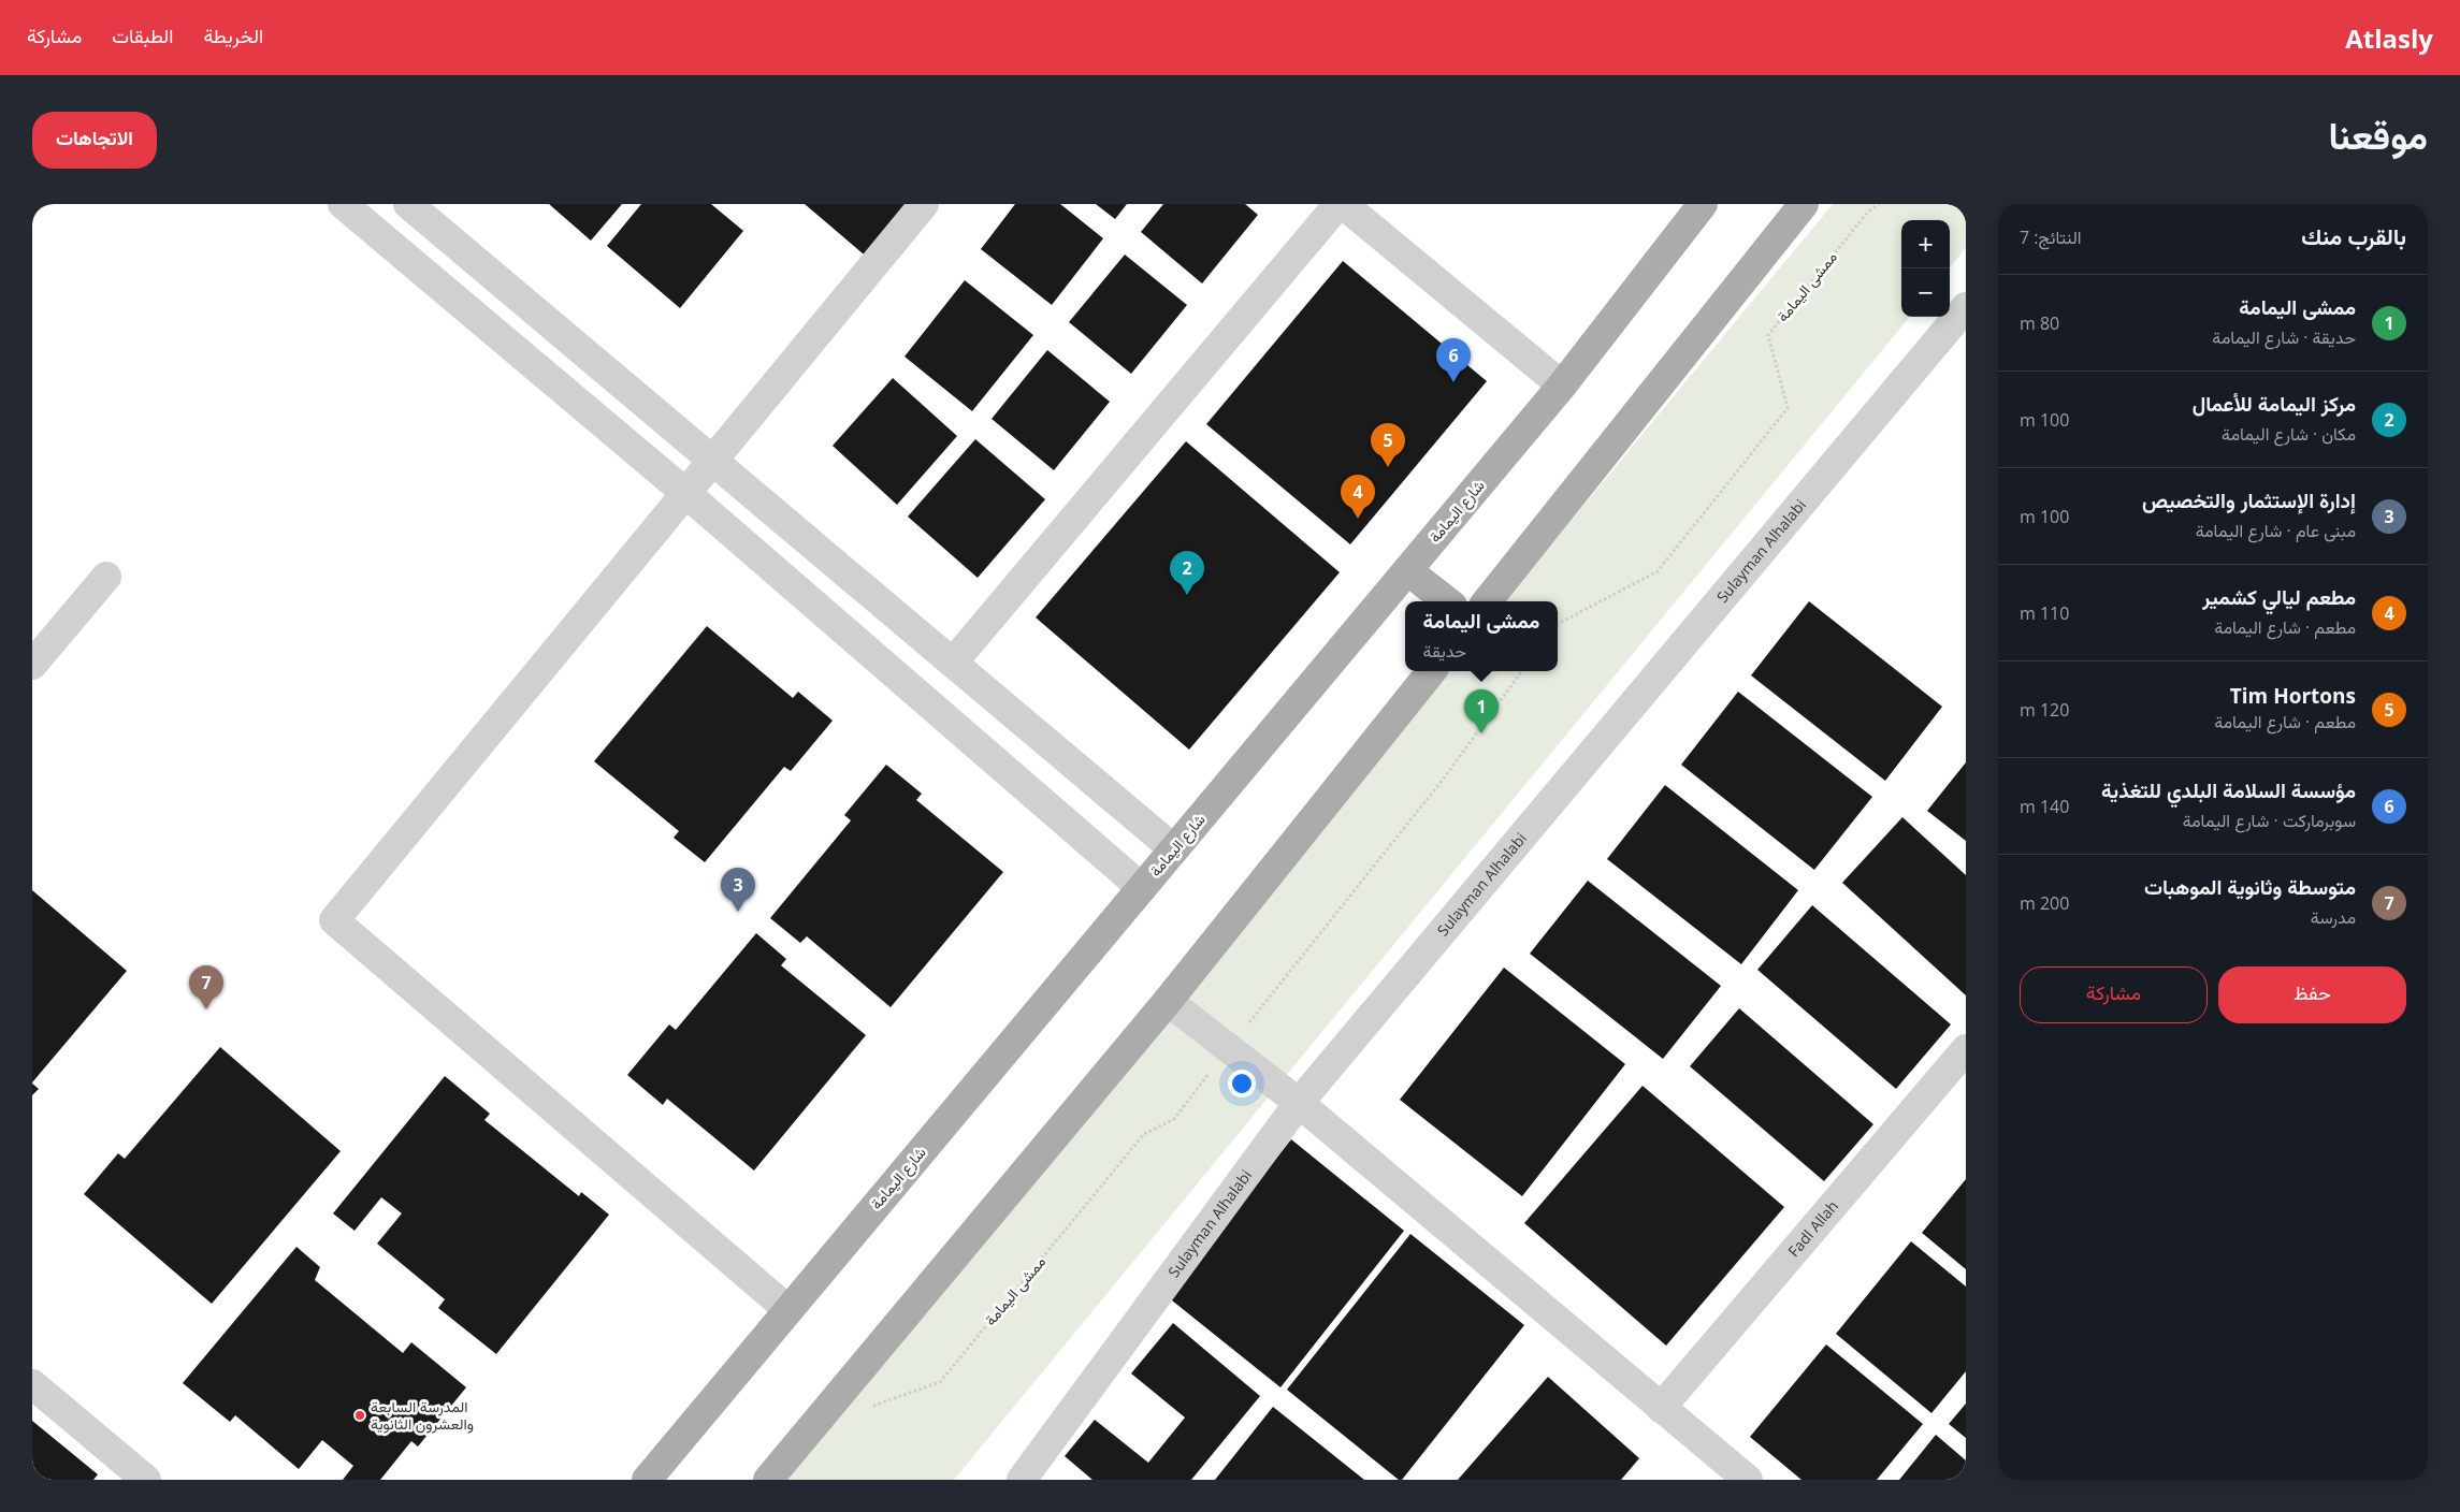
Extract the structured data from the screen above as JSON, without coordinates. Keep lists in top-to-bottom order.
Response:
{
  "streets": {
    "main road": ["شارع اليمامة"],
    "street": ["Sulayman Alhalabi", "Fadl Allah"],
    "path": ["ممشى اليمامة"]
  },
  "places": ["المدرسة السابعة والعشرون الثانوية"],
  "page": {
    "header": "Atlasly",
    "nav": ["الخريطة", "الطبقات", "مشاركة"],
    "title": "موقعنا",
    "buttons": [
      "الاتجاهات",
      ["حفظ", "مشاركة"]
    ],
    "heading": ["بالقرب منك", "النتائج: 7"],
    "map_buttons": ["+", "−"],
    "list": [
      {
        "mark": "1",
        "name": "ممشى اليمامة",
        "note": "حديقة · شارع اليمامة",
        "value": "80 m"
      },
      {
        "mark": "2",
        "name": "مركز اليمامة للأعمال",
        "note": "مكان · شارع اليمامة",
        "value": "100 m"
      },
      {
        "mark": "3",
        "name": "إدارة الإستثمار والتخصيص",
        "note": "مبنى عام · شارع اليمامة",
        "value": "100 m"
      },
      {
        "mark": "4",
        "name": "مطعم ليالي كشمير",
        "note": "مطعم · شارع اليمامة",
        "value": "110 m"
      },
      {
        "mark": "5",
        "name": "Tim Hortons",
        "note": "مطعم · شارع اليمامة",
        "value": "120 m"
      },
      {
        "mark": "6",
        "name": "مؤسسة السلامة البلدي للتغذية",
        "note": "سوبرماركت · شارع اليمامة",
        "value": "140 m"
      },
      {
        "mark": "7",
        "name": "متوسطة وثانوية الموهبات",
        "note": "مدرسة",
        "value": "200 m"
      }
    ],
    "pins": [
      "6",
      "5",
      "4",
      "2",
      "1",
      "3",
      "7"
    ],
    "popup": ["ممشى اليمامة", "حديقة"]
  }
}
